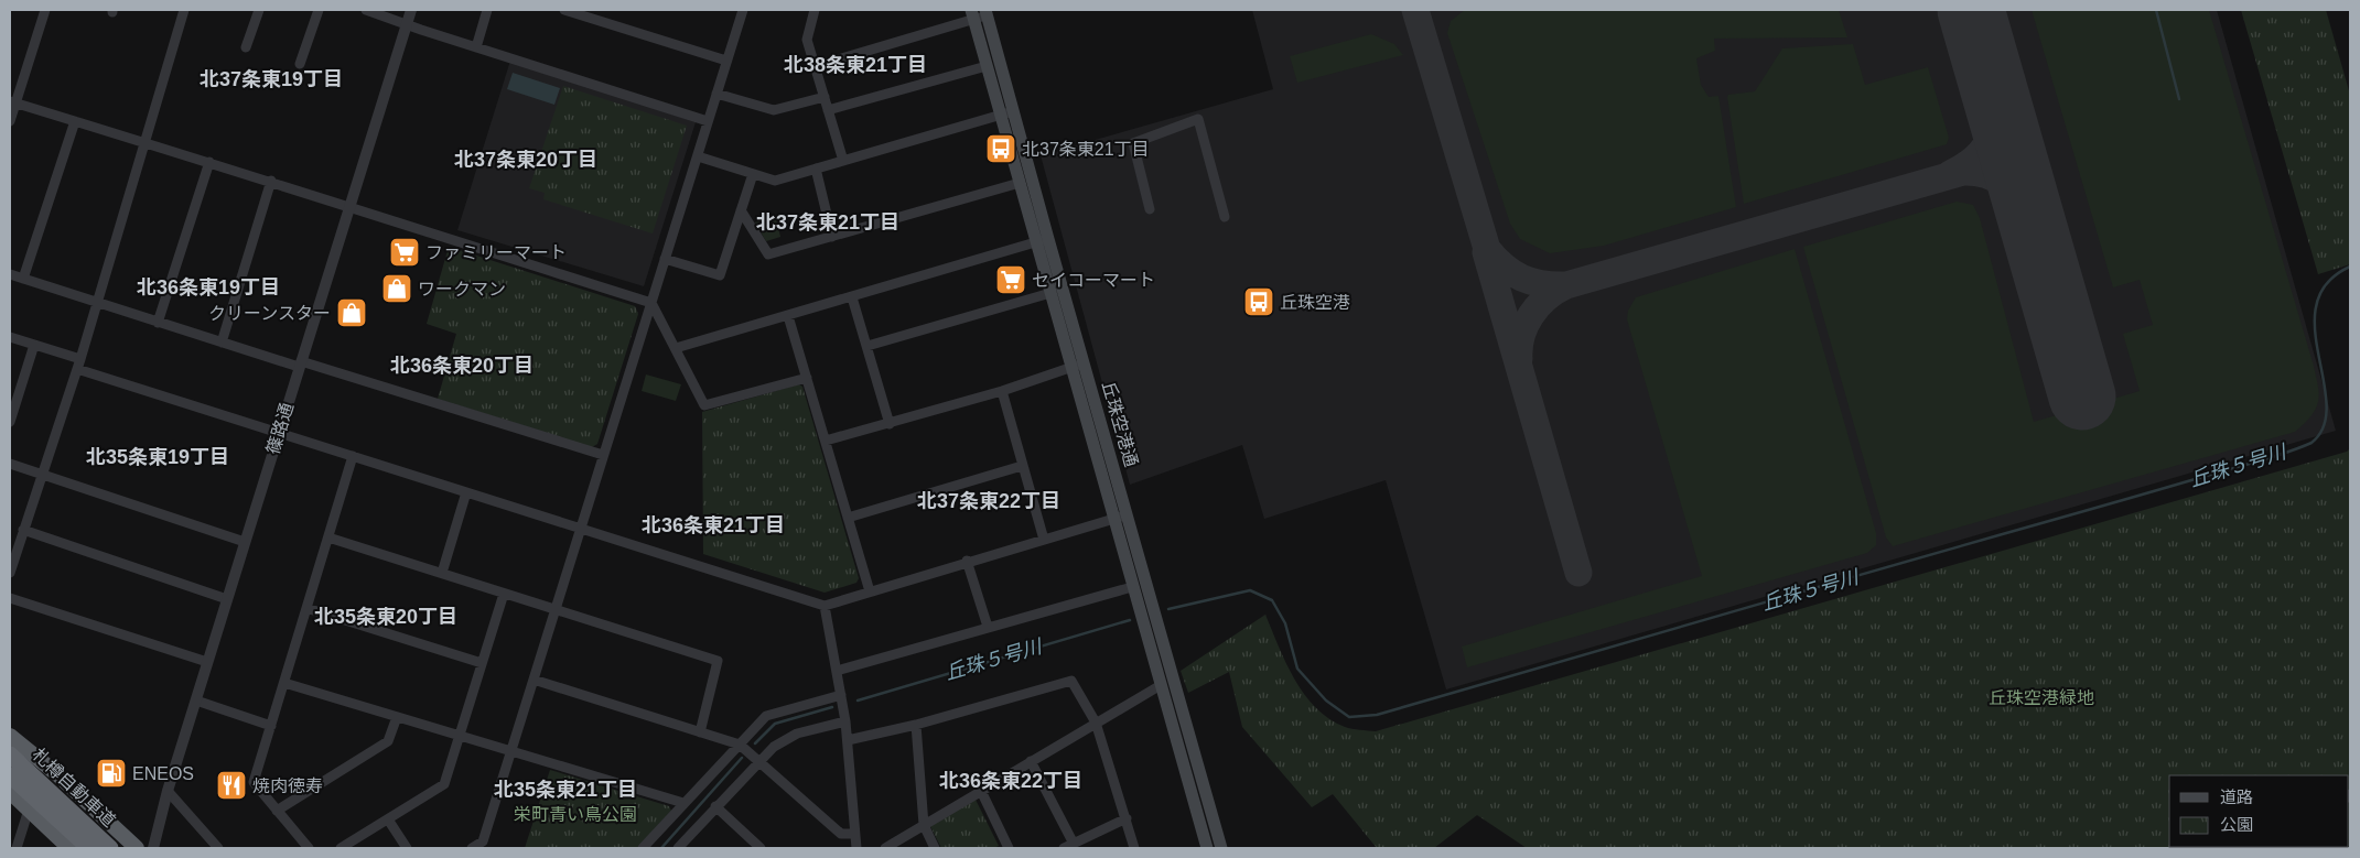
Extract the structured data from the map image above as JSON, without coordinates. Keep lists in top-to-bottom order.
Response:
{
  "streets": {
    "highway": ["札樽自動車道"],
    "main road": ["丘珠空港通"],
    "street": ["篠路通"]
  },
  "districts": [
    "北38条東21丁目",
    "北37条東19丁目",
    "北37条東20丁目",
    "北37条東21丁目",
    "北36条東19丁目",
    "北36条東20丁目",
    "北35条東19丁目",
    "北37条東22丁目",
    "北36条東21丁目",
    "北35条東20丁目",
    "北36条東22丁目",
    "北35条東21丁目"
  ],
  "water": ["丘珠５号川"],
  "parks": ["丘珠空港緑地", "栄町青い鳥公園"],
  "places": {
    "bus stop": ["北37条東21丁目", "丘珠空港"],
    "supermarket": ["ファミリーマート", "セイコーマート"],
    "shop": ["ワークマン", "クリーンスター"],
    "fuel station": ["ENEOS"],
    "restaurant": ["焼肉徳寿"]
  },
  "legend": ["道路", "公園"]
}
